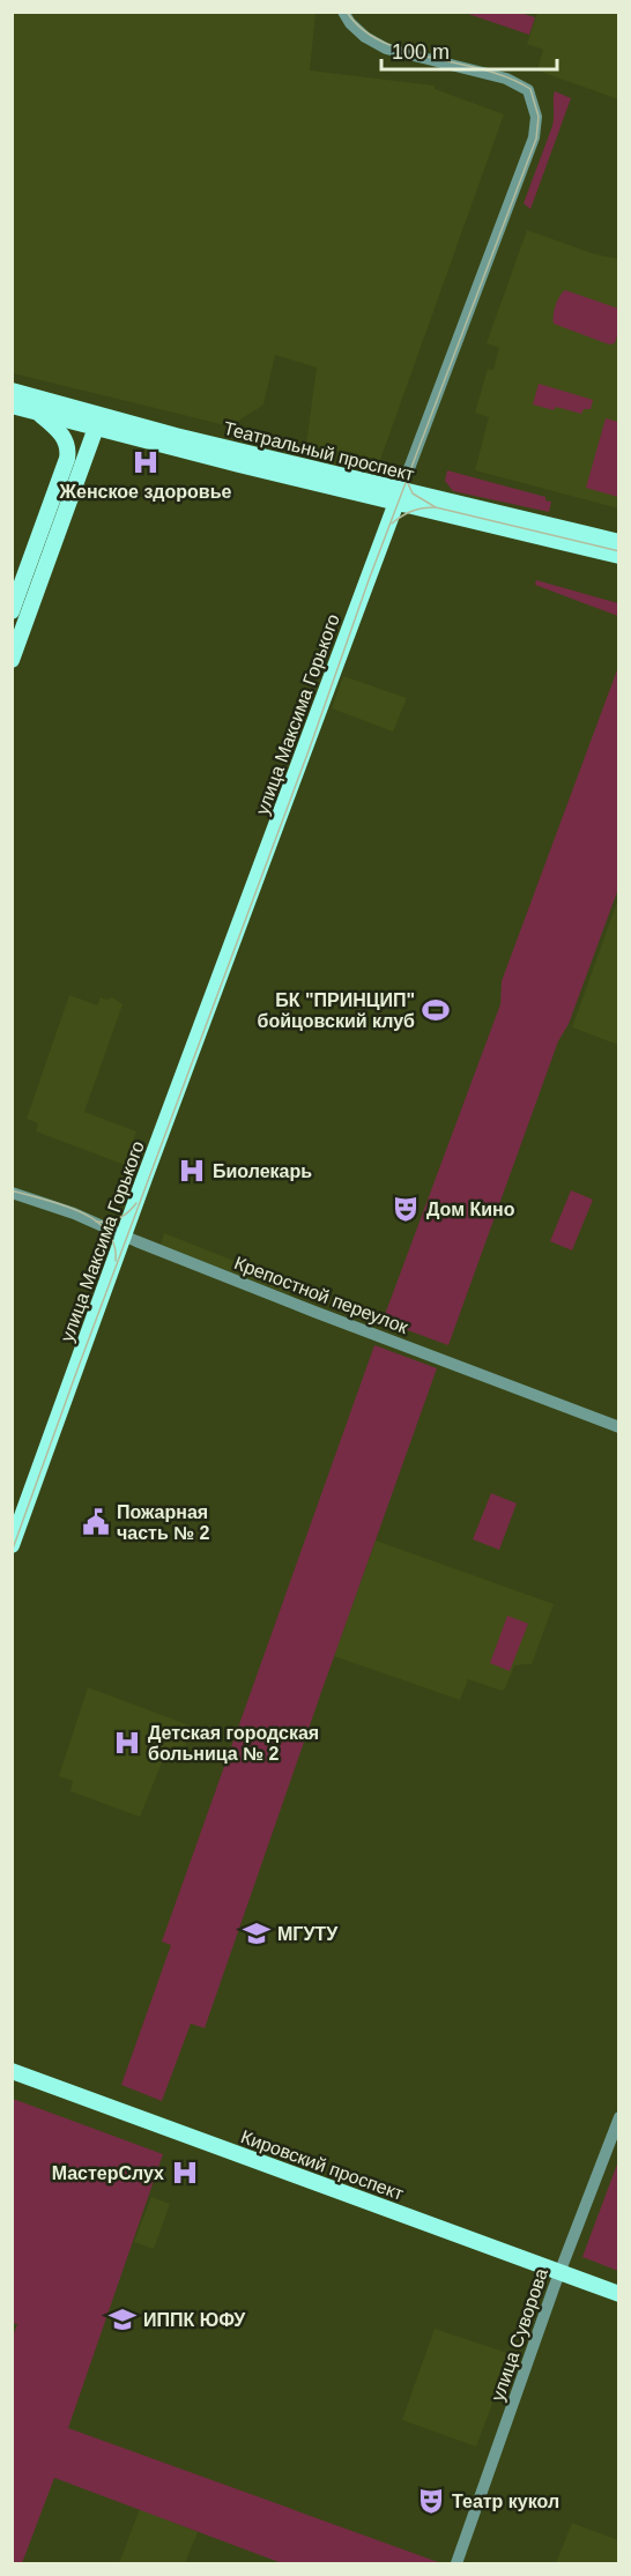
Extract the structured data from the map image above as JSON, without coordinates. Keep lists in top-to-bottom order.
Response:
{
  "streets": {
    "main road": ["Театральный проспект", "улица Максима Горького", "Кировский проспект"],
    "street": ["Крепостной переулок", "улица Суворова"]
  },
  "crossings": [
    ["Театральный проспект", "улица Максима Горького"],
    ["улица Максима Горького", "Крепостной переулок"],
    ["Кировский проспект", "улица Суворова"]
  ],
  "places": {
    "hospital": [
      "Женское здоровье",
      "Биолекарь",
      "Детская городская больница № 2",
      "МастерСлух"
    ],
    "sports": ["БК \"ПРИНЦИП\" бойцовский клуб"],
    "theatre": ["Дом Кино", "Театр кукол"],
    "public building": ["Пожарная часть № 2"],
    "school or university": ["МГУТУ", "ИППК ЮФУ"]
  },
  "scale_bar": "100 m"
}
